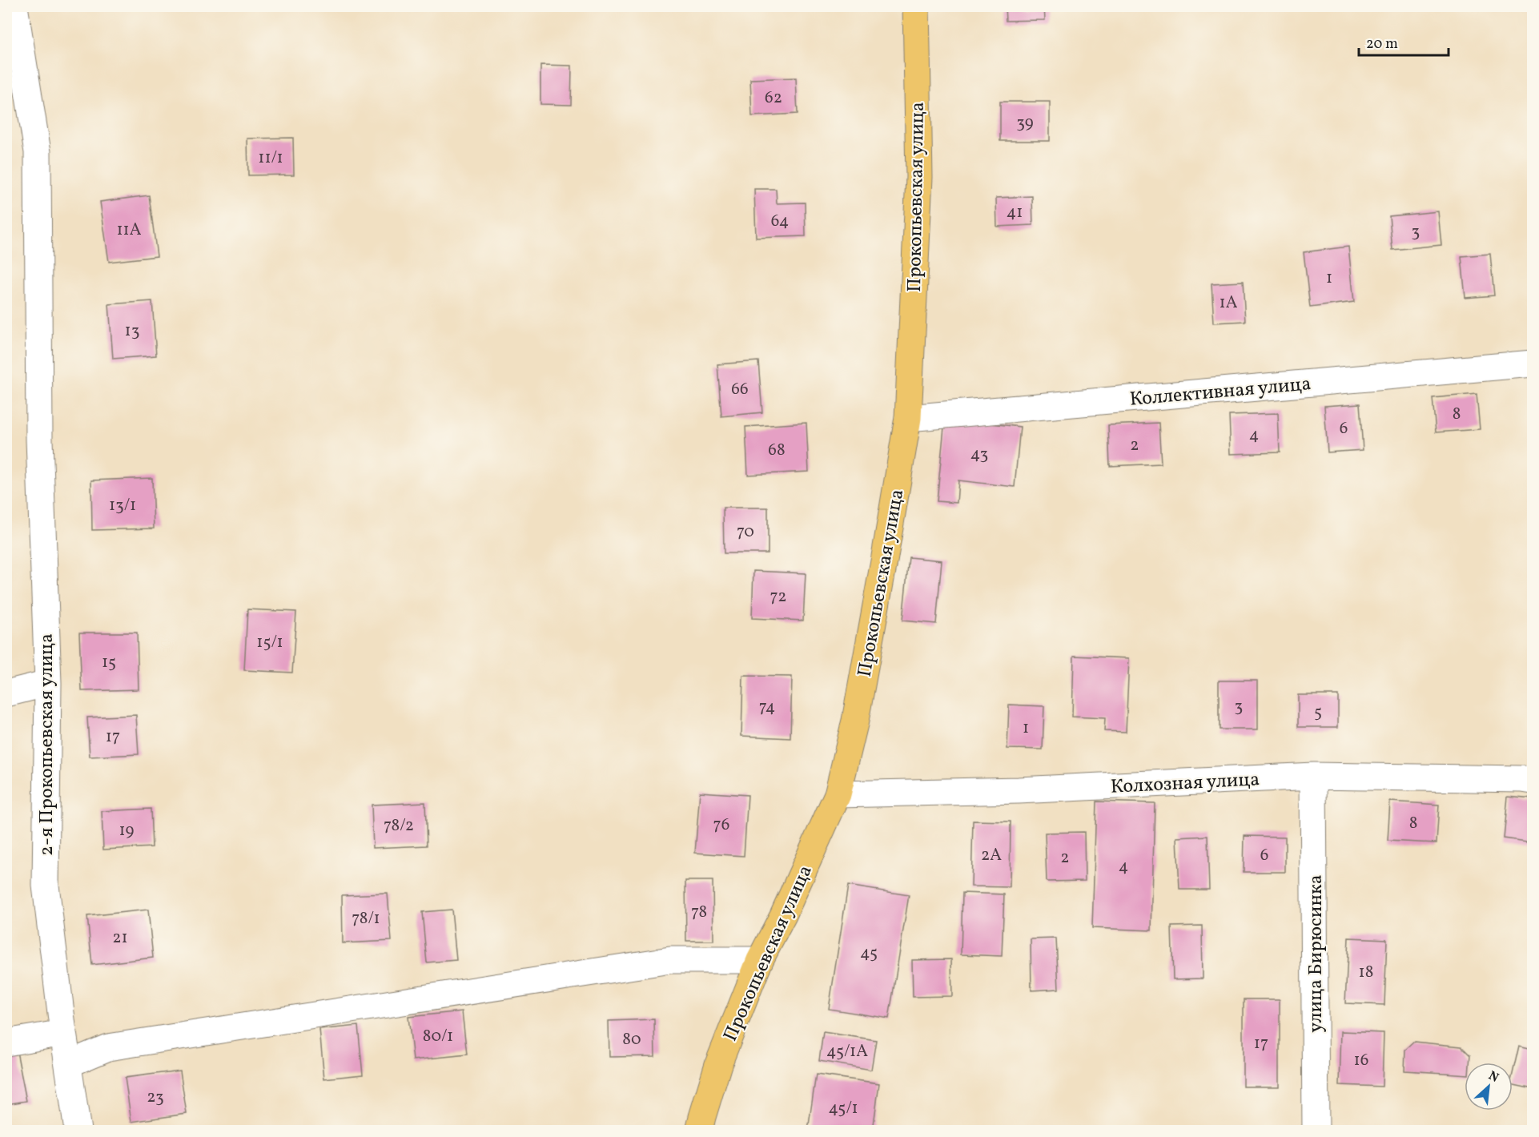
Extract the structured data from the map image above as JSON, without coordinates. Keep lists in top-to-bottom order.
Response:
{
  "streets": {
    "main road": ["Прокопьевская улица"],
    "street": [
      "Коллективная улица",
      "2-я Прокопьевская улица",
      "Колхозная улица",
      "улица Бирюсинка"
    ]
  },
  "crossings": [
    ["Прокопьевская улица", "Коллективная улица"],
    ["Прокопьевская улица", "Колхозная улица"],
    ["Колхозная улица", "улица Бирюсинка"]
  ],
  "house_numbers": [
    "62",
    "39",
    "11/1",
    "41",
    "64",
    "11А",
    "3",
    "1",
    "1А",
    "13",
    "66",
    "8",
    "6",
    "4",
    "2",
    "68",
    "43",
    "13/1",
    "70",
    "72",
    "15/1",
    "15",
    "3",
    "74",
    "5",
    "1",
    "17",
    "8",
    "76",
    "78/2",
    "19",
    "2А",
    "6",
    "2",
    "4",
    "78",
    "78/1",
    "21",
    "45",
    "18",
    "80/1",
    "80",
    "17",
    "45/1А",
    "16",
    "23",
    "45/1"
  ],
  "scale_bar": "20 m",
  "north": "top right"
}
